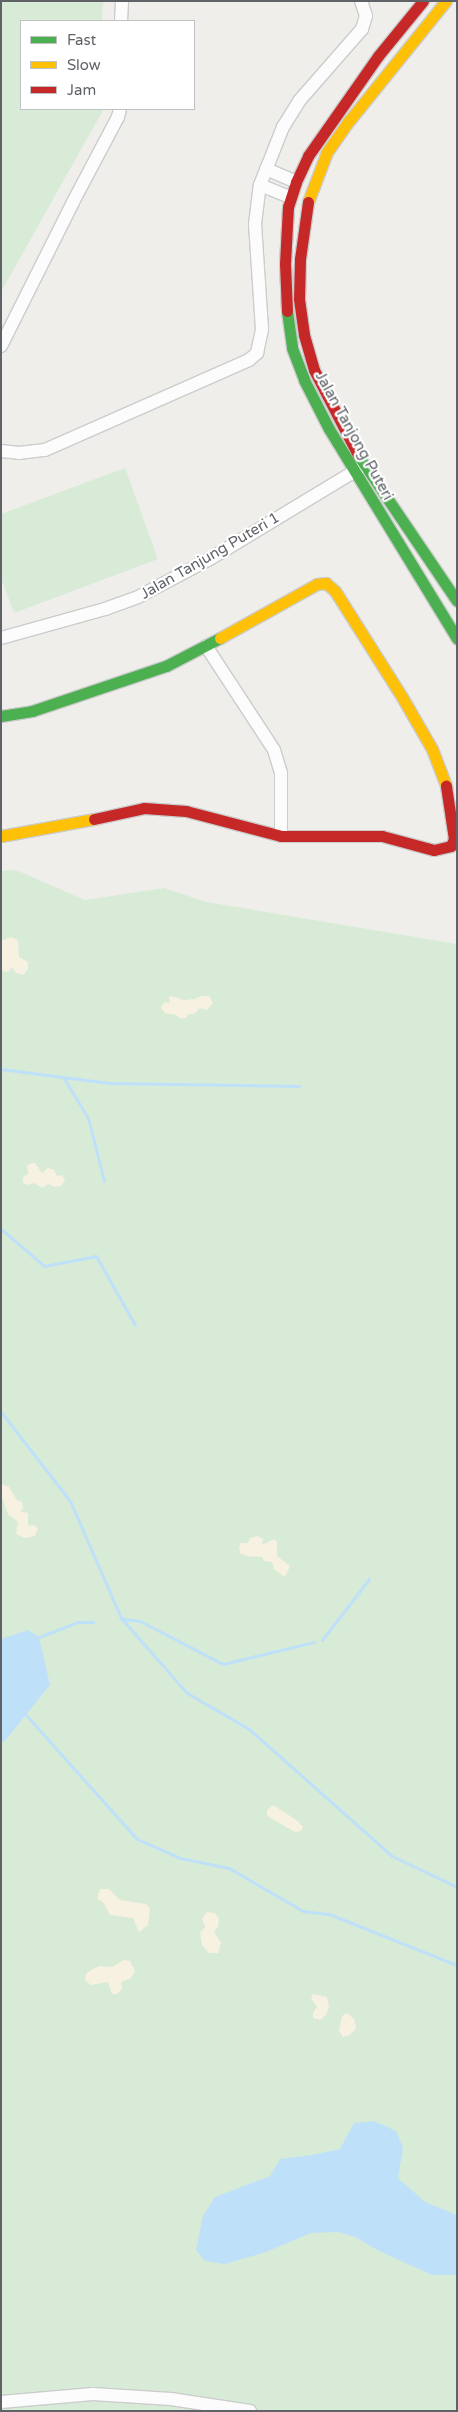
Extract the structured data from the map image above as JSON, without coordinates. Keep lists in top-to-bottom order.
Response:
{
  "streets": {
    "street": ["Jalan Tanjong Puteri", "Jalan Tanjung Puteri 1"]
  },
  "crossings": [
    ["Jalan Tanjong Puteri", "Jalan Tanjung Puteri 1"]
  ],
  "legend": ["Fast", "Slow", "Jam"]
}
